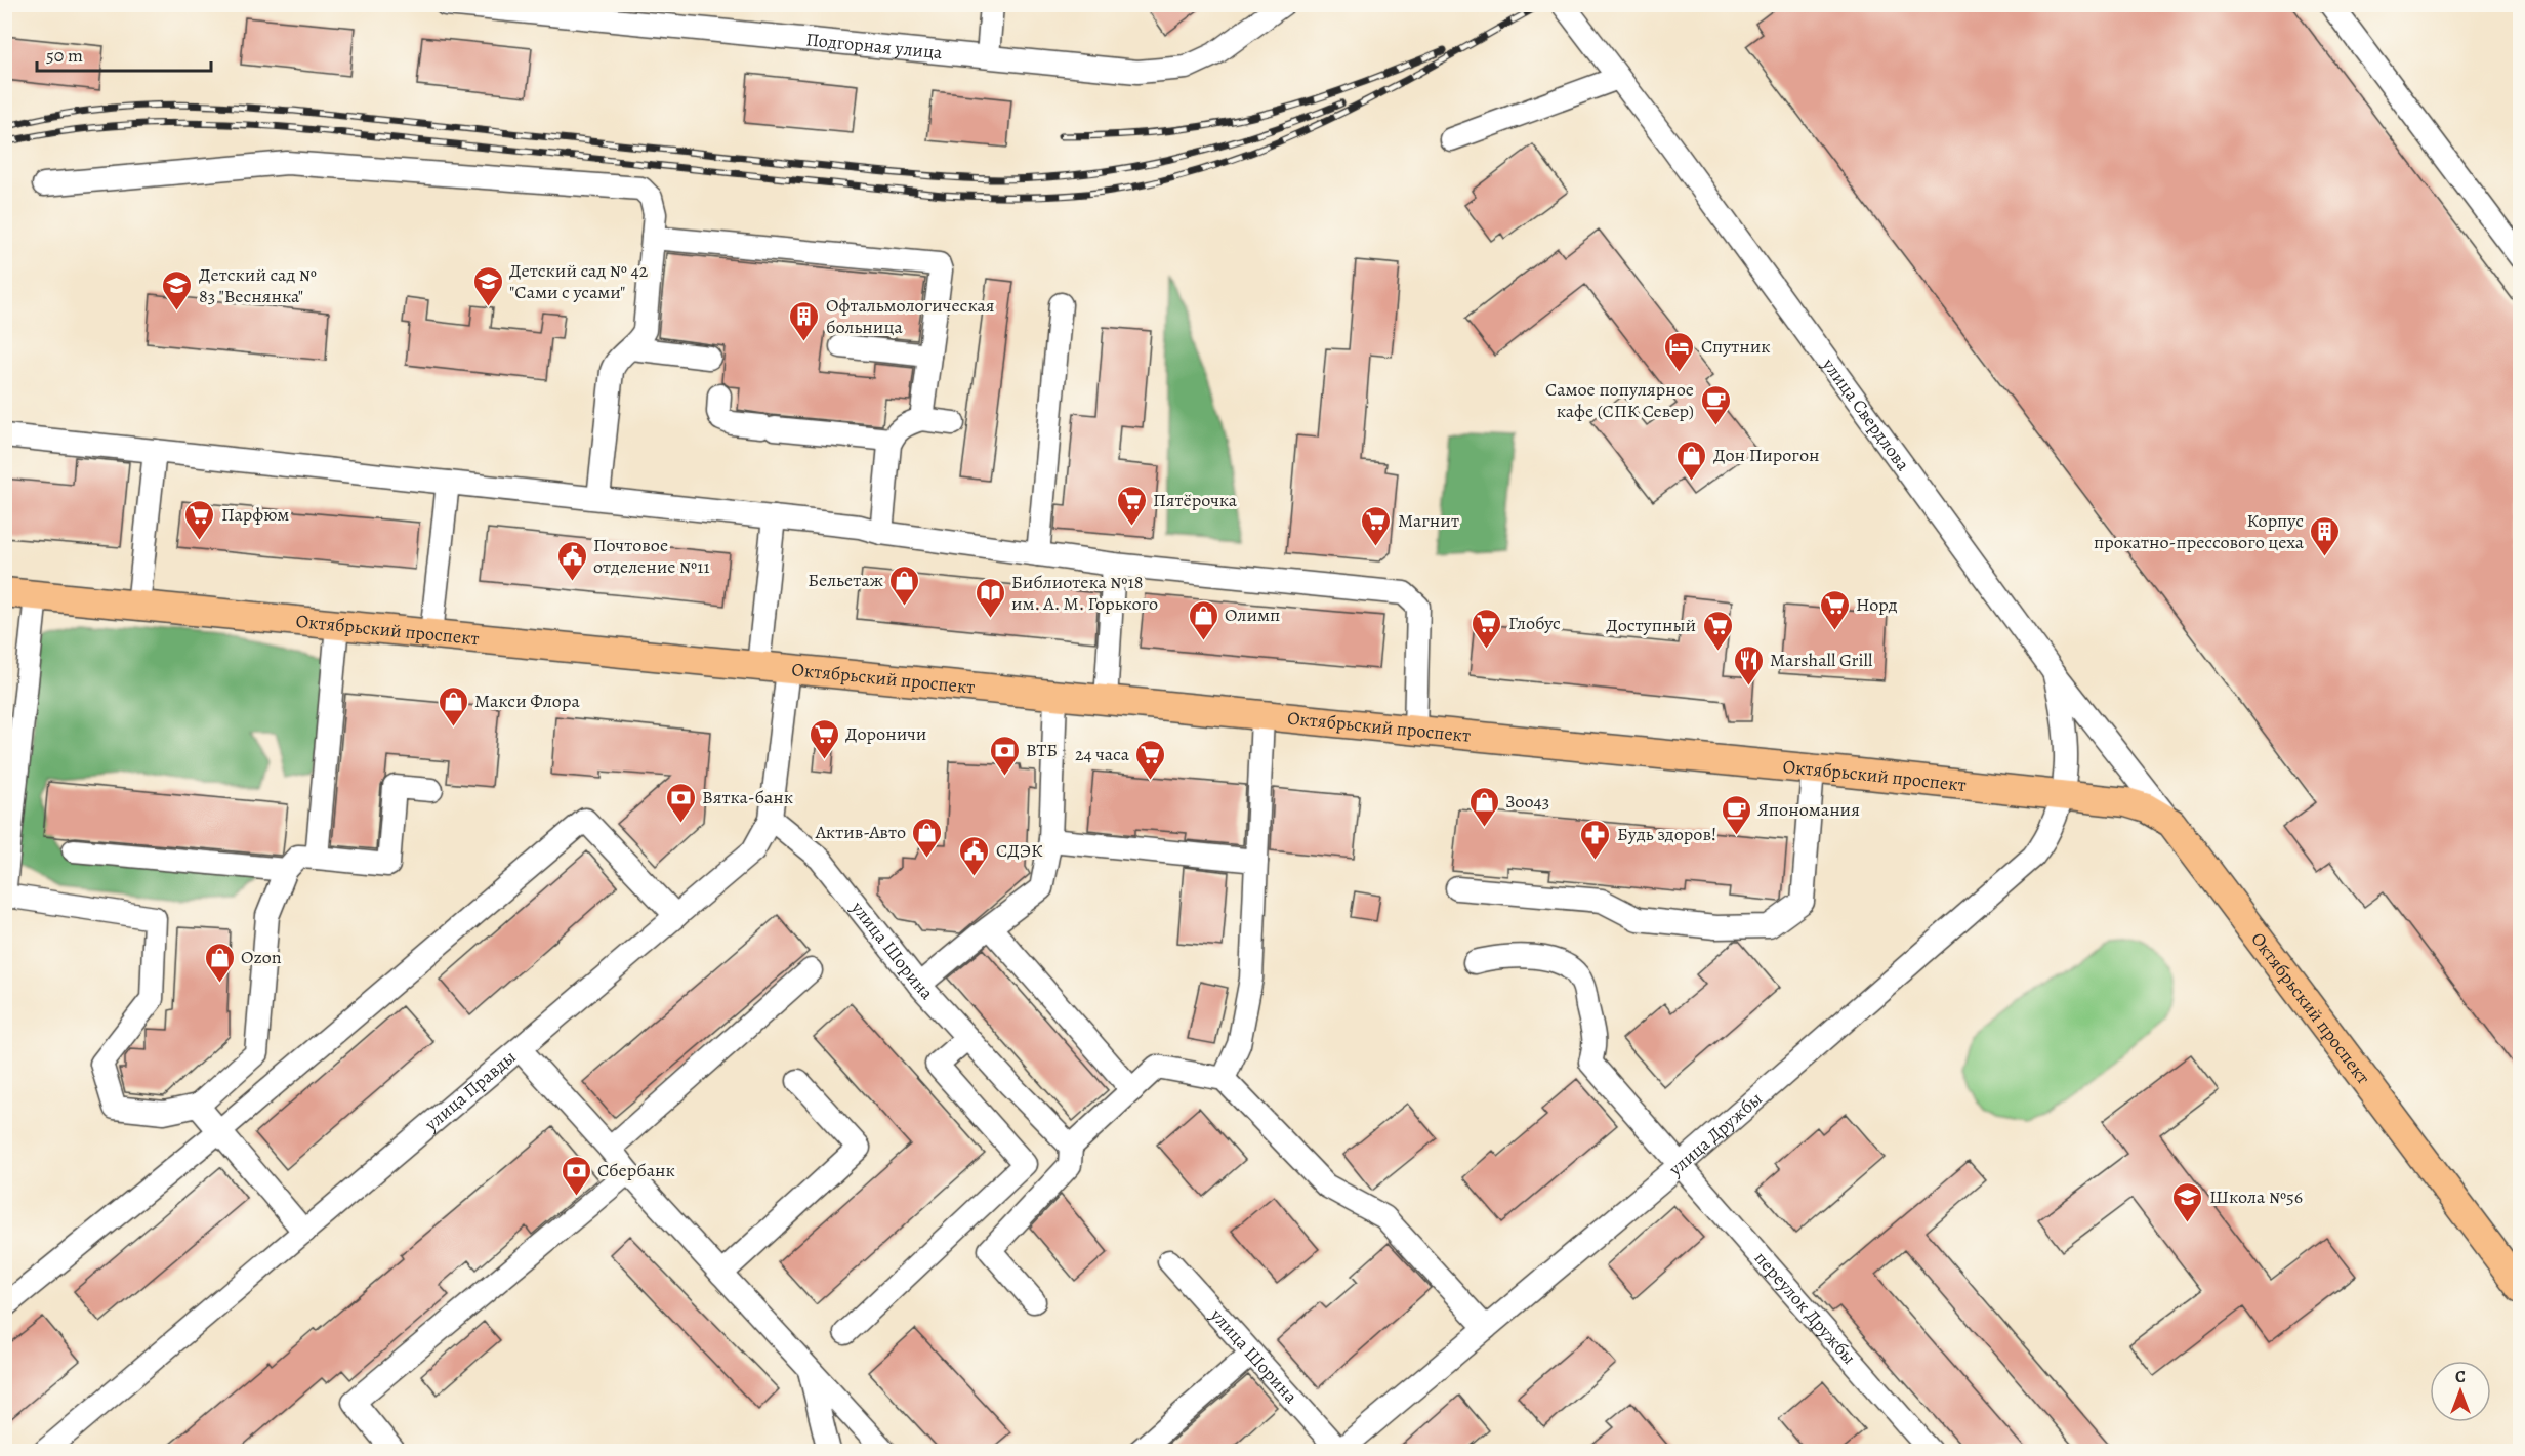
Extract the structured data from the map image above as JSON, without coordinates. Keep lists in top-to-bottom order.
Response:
{
  "streets": {
    "main road": ["Октябрьский проспект"],
    "street": [
      "Подгорная улица",
      "улица Свердлова",
      "улица Шорина",
      "улица Правды",
      "улица Дружбы",
      "переулок Дружбы"
    ]
  },
  "crossings": [
    ["улица Свердлова", "Октябрьский проспект"],
    ["улица Свердлова", "улица Дружбы"],
    ["Октябрьский проспект", "улица Правды"],
    ["Октябрьский проспект", "улица Дружбы"],
    ["улица Шорина", "улица Правды"],
    ["улица Шорина", "улица Дружбы"],
    ["улица Дружбы", "переулок Дружбы"]
  ],
  "places": {
    "school or university": ["Детский сад № 42 \"Сами с усами\"", "Детский сад № 83 \"Веснянка\"", "Школа №56"],
    "building": ["Офтальмологическая больница", "Корпус прокатно-прессового цеха"],
    "hotel": ["Спутник"],
    "cafe": ["Самое популярное кафе (СПК Север)", "Япономания"],
    "shop": [
      "Дон Пирогон",
      "Бельетаж",
      "Олимп",
      "Макси Флора",
      "Зоо43",
      "Актив-Авто",
      "Ozon"
    ],
    "supermarket": [
      "Пятёрочка",
      "Парфюм",
      "Магнит",
      "Норд",
      "Глобус",
      "Доступный",
      "Дороничи",
      "24 часа"
    ],
    "public building": ["Почтовое отделение №11", "СДЭК"],
    "library": ["Библиотека №18 им. А. М. Горького"],
    "restaurant": ["Marshall Grill"],
    "bank": ["ВТБ", "Вятка-банк", "Сбербанк"],
    "pharmacy": ["Будь здоров!"]
  },
  "scale_bar": "50 m",
  "north": "top"
}
